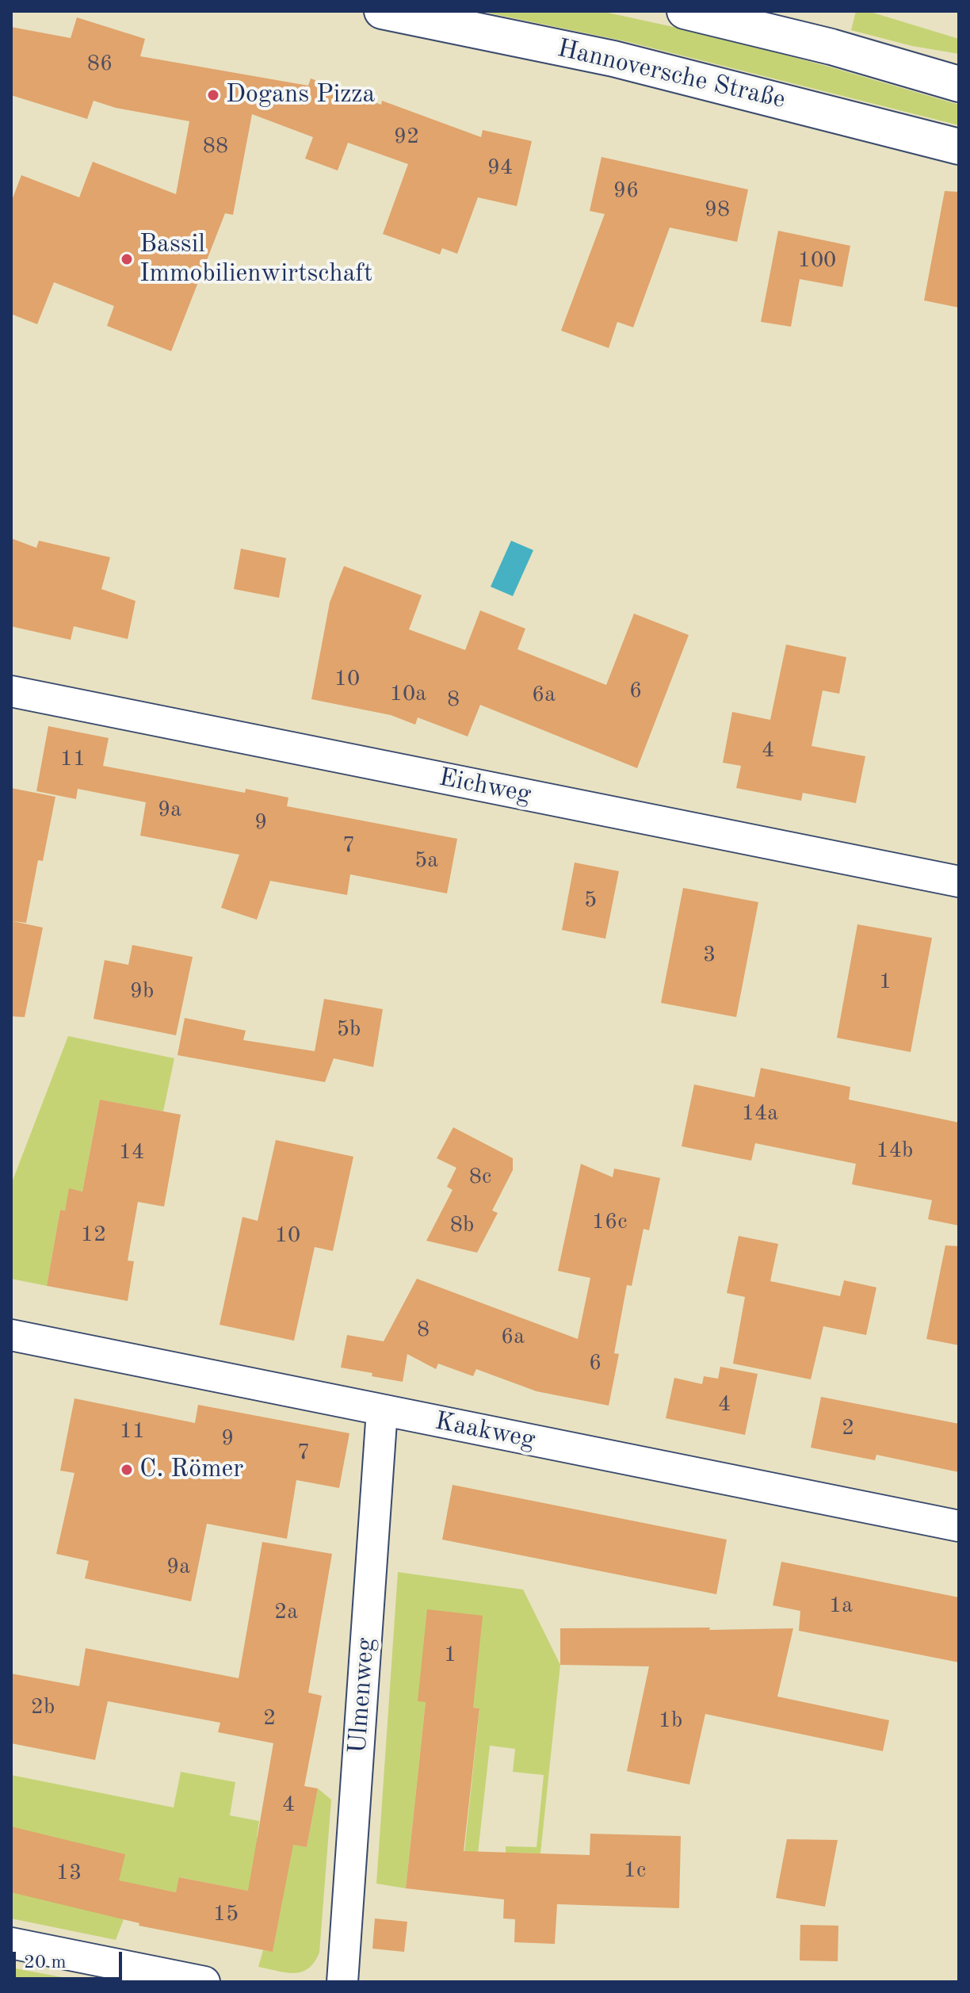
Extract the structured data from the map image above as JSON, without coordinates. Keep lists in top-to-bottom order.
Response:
{
  "streets": {
    "street": [
      "Hannoversche Straße",
      "Eichweg",
      "Kaakweg",
      "Ulmenweg"
    ]
  },
  "crossings": [
    ["Kaakweg", "Ulmenweg"]
  ],
  "places": ["Dogans Pizza", "Bassil Immobilienwirtschaft", "C. Römer"],
  "house_numbers": [
    "86",
    "92",
    "88",
    "94",
    "96",
    "98",
    "100",
    "10",
    "6",
    "10a",
    "6a",
    "8",
    "4",
    "11",
    "9a",
    "9",
    "7",
    "5a",
    "5",
    "3",
    "1",
    "9b",
    "5b",
    "14a",
    "14b",
    "14",
    "8c",
    "16c",
    "8b",
    "12",
    "10",
    "8",
    "6a",
    "6",
    "4",
    "2",
    "11",
    "9",
    "7",
    "9a",
    "1a",
    "2a",
    "1",
    "2b",
    "2",
    "1b",
    "4",
    "1c",
    "13",
    "15"
  ],
  "scale_bar": "20 m"
}
